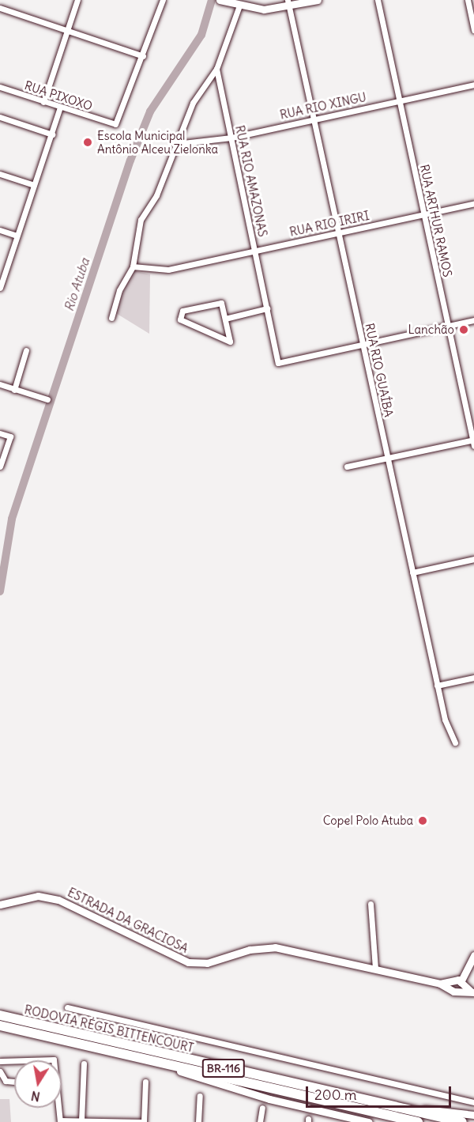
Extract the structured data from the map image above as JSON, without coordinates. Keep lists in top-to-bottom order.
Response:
{
  "streets": {
    "highway": ["RODOVIA RÉGIS BITTENCOURT", "BR-116"],
    "main road": ["ESTRADA DA GRACIOSA"],
    "street": [
      "RUA PIXOXO",
      "RUA RIO XINGU",
      "RUA RIO AMAZONAS",
      "RUA ARTHUR RAMOS",
      "RUA RIO IRIRI",
      "RUA RIO GUAÍBA"
    ]
  },
  "crossings": [
    ["RUA RIO XINGU", "RUA RIO AMAZONAS"],
    ["RUA RIO XINGU", "RUA ARTHUR RAMOS"],
    ["RUA RIO XINGU", "RUA RIO GUAÍBA"],
    ["RUA RIO AMAZONAS", "RUA RIO IRIRI"],
    ["RUA RIO AMAZONAS", "RUA RIO GUAÍBA"],
    ["RUA ARTHUR RAMOS", "RUA RIO IRIRI"],
    ["RUA RIO IRIRI", "RUA RIO GUAÍBA"]
  ],
  "water": ["Rio Atuba"],
  "places": ["Escola Municipal Antônio Alceu Zielonka", "Lanchão", "Copel Polo Atuba"],
  "scale_bar": "200 m",
  "north": "bottom"
}
